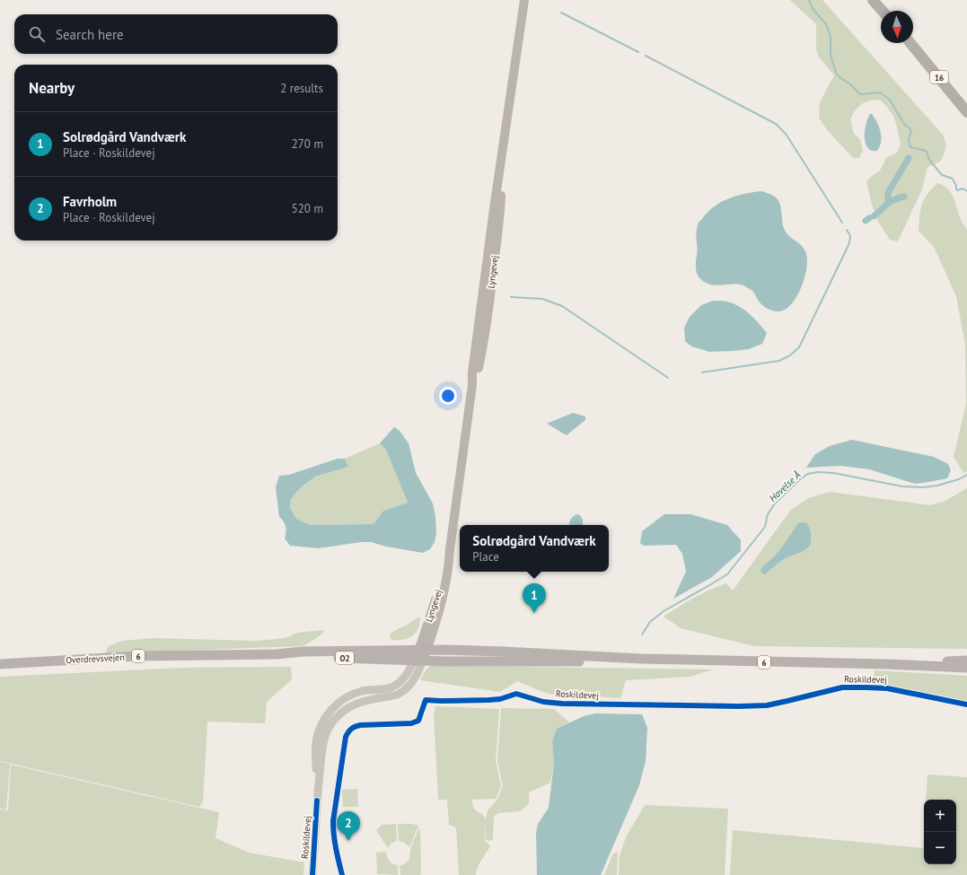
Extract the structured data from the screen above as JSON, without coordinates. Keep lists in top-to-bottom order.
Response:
{
  "streets": {
    "highway": ["16"],
    "main road": [
      "Lyngevej",
      "6",
      "O2",
      "Overdrevsvejen",
      "Roskildevej"
    ]
  },
  "crossings": [
    ["Lyngevej", "Overdrevsvejen"],
    ["Lyngevej", "Roskildevej"],
    ["Overdrevsvejen", "Roskildevej"]
  ],
  "water": ["Havelse Å"],
  "north": "bottom",
  "page": {
    "search": "Search here",
    "heading": ["Nearby", "2 results"],
    "list": [
      {
        "mark": "1",
        "name": "Solrødgård Vandværk",
        "note": "Place · Roskildevej",
        "value": "270 m"
      },
      {
        "mark": "2",
        "name": "Favrholm",
        "note": "Place · Roskildevej",
        "value": "520 m"
      }
    ],
    "popup": ["Solrødgård Vandværk", "Place"],
    "pins": ["1", "2"],
    "map_buttons": ["+", "−"]
  }
}
